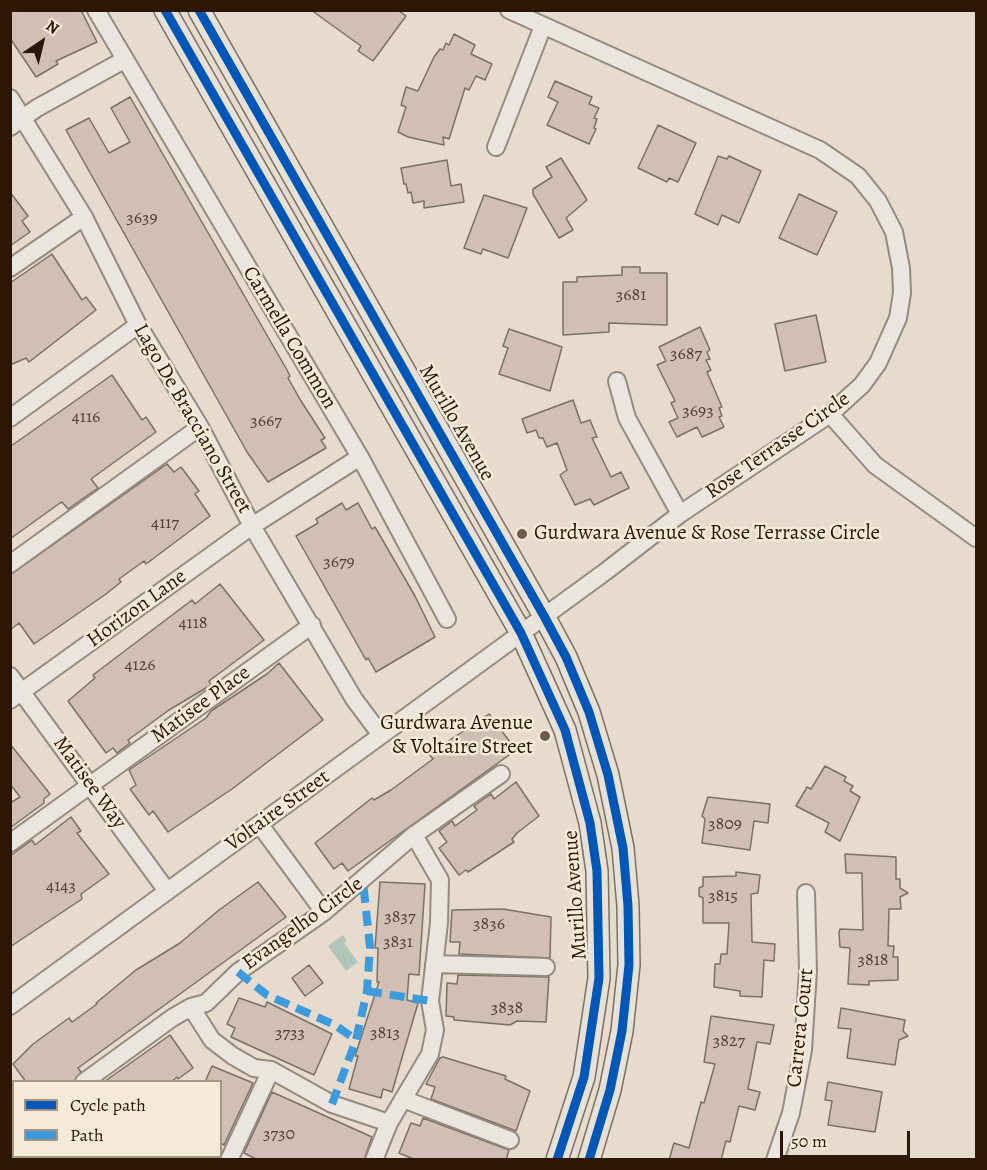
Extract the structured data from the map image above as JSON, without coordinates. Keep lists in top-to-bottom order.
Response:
{
  "streets": {
    "main road": ["Murillo Avenue"],
    "street": [
      "Carmella Common",
      "Lago De Bracciano Street",
      "Rose Terrasse Circle",
      "Horizon Lane",
      "Matisee Place",
      "Matisee Way",
      "Voltaire Street",
      "Evangelho Circle",
      "Carrera Court"
    ]
  },
  "crossings": [
    ["Carmella Common", "Horizon Lane"],
    ["Lago De Bracciano Street", "Horizon Lane"],
    ["Lago De Bracciano Street", "Matisee Place"],
    ["Lago De Bracciano Street", "Voltaire Street"],
    ["Murillo Avenue", "Rose Terrasse Circle"],
    ["Murillo Avenue", "Voltaire Street"],
    ["Rose Terrasse Circle", "Voltaire Street"],
    ["Horizon Lane", "Matisee Way"],
    ["Matisee Place", "Matisee Way"],
    ["Matisee Way", "Voltaire Street"]
  ],
  "places": ["Gurdwara Avenue & Rose Terrasse Circle", "Gurdwara Avenue & Voltaire Street"],
  "house_numbers": [
    "3639",
    "3681",
    "3687",
    "3693",
    "4116",
    "3667",
    "4117",
    "3679",
    "4118",
    "4126",
    "3809",
    "4143",
    "3815",
    "3837",
    "3836",
    "3831",
    "3818",
    "3838",
    "3733",
    "3813",
    "3827",
    "3730"
  ],
  "legend": ["Cycle path", "Path"],
  "scale_bar": "50 m",
  "north": "top right"
}
